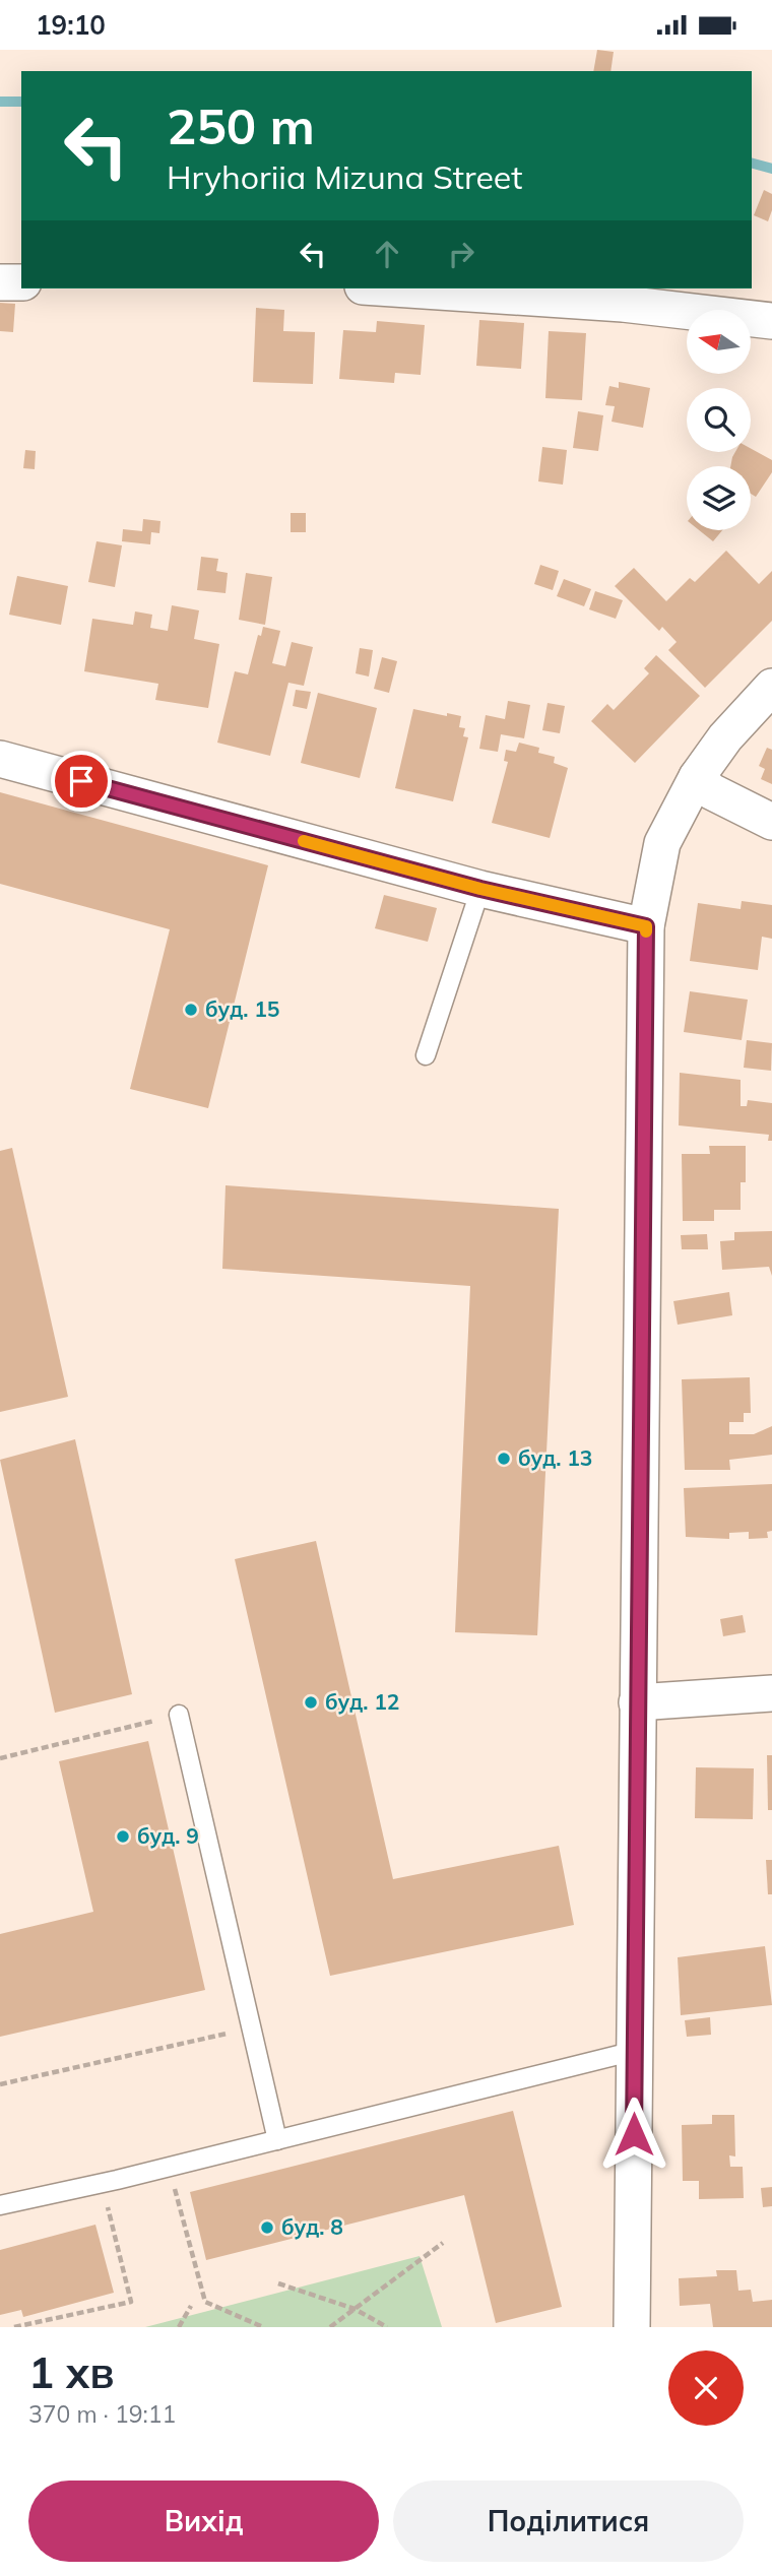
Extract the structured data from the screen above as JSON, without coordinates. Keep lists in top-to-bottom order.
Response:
{
  "places": [
    "буд. 15",
    "буд. 13",
    "буд. 12",
    "буд. 9",
    "буд. 8"
  ],
  "north": "left",
  "page": {
    "status": "19:10",
    "turn": ["250 m", "Hryhoriia Mizuna Street"],
    "heading": ["1 хв", "370 m · 19:11"],
    "buttons": ["Вихід", "Поділитися"]
  }
}
